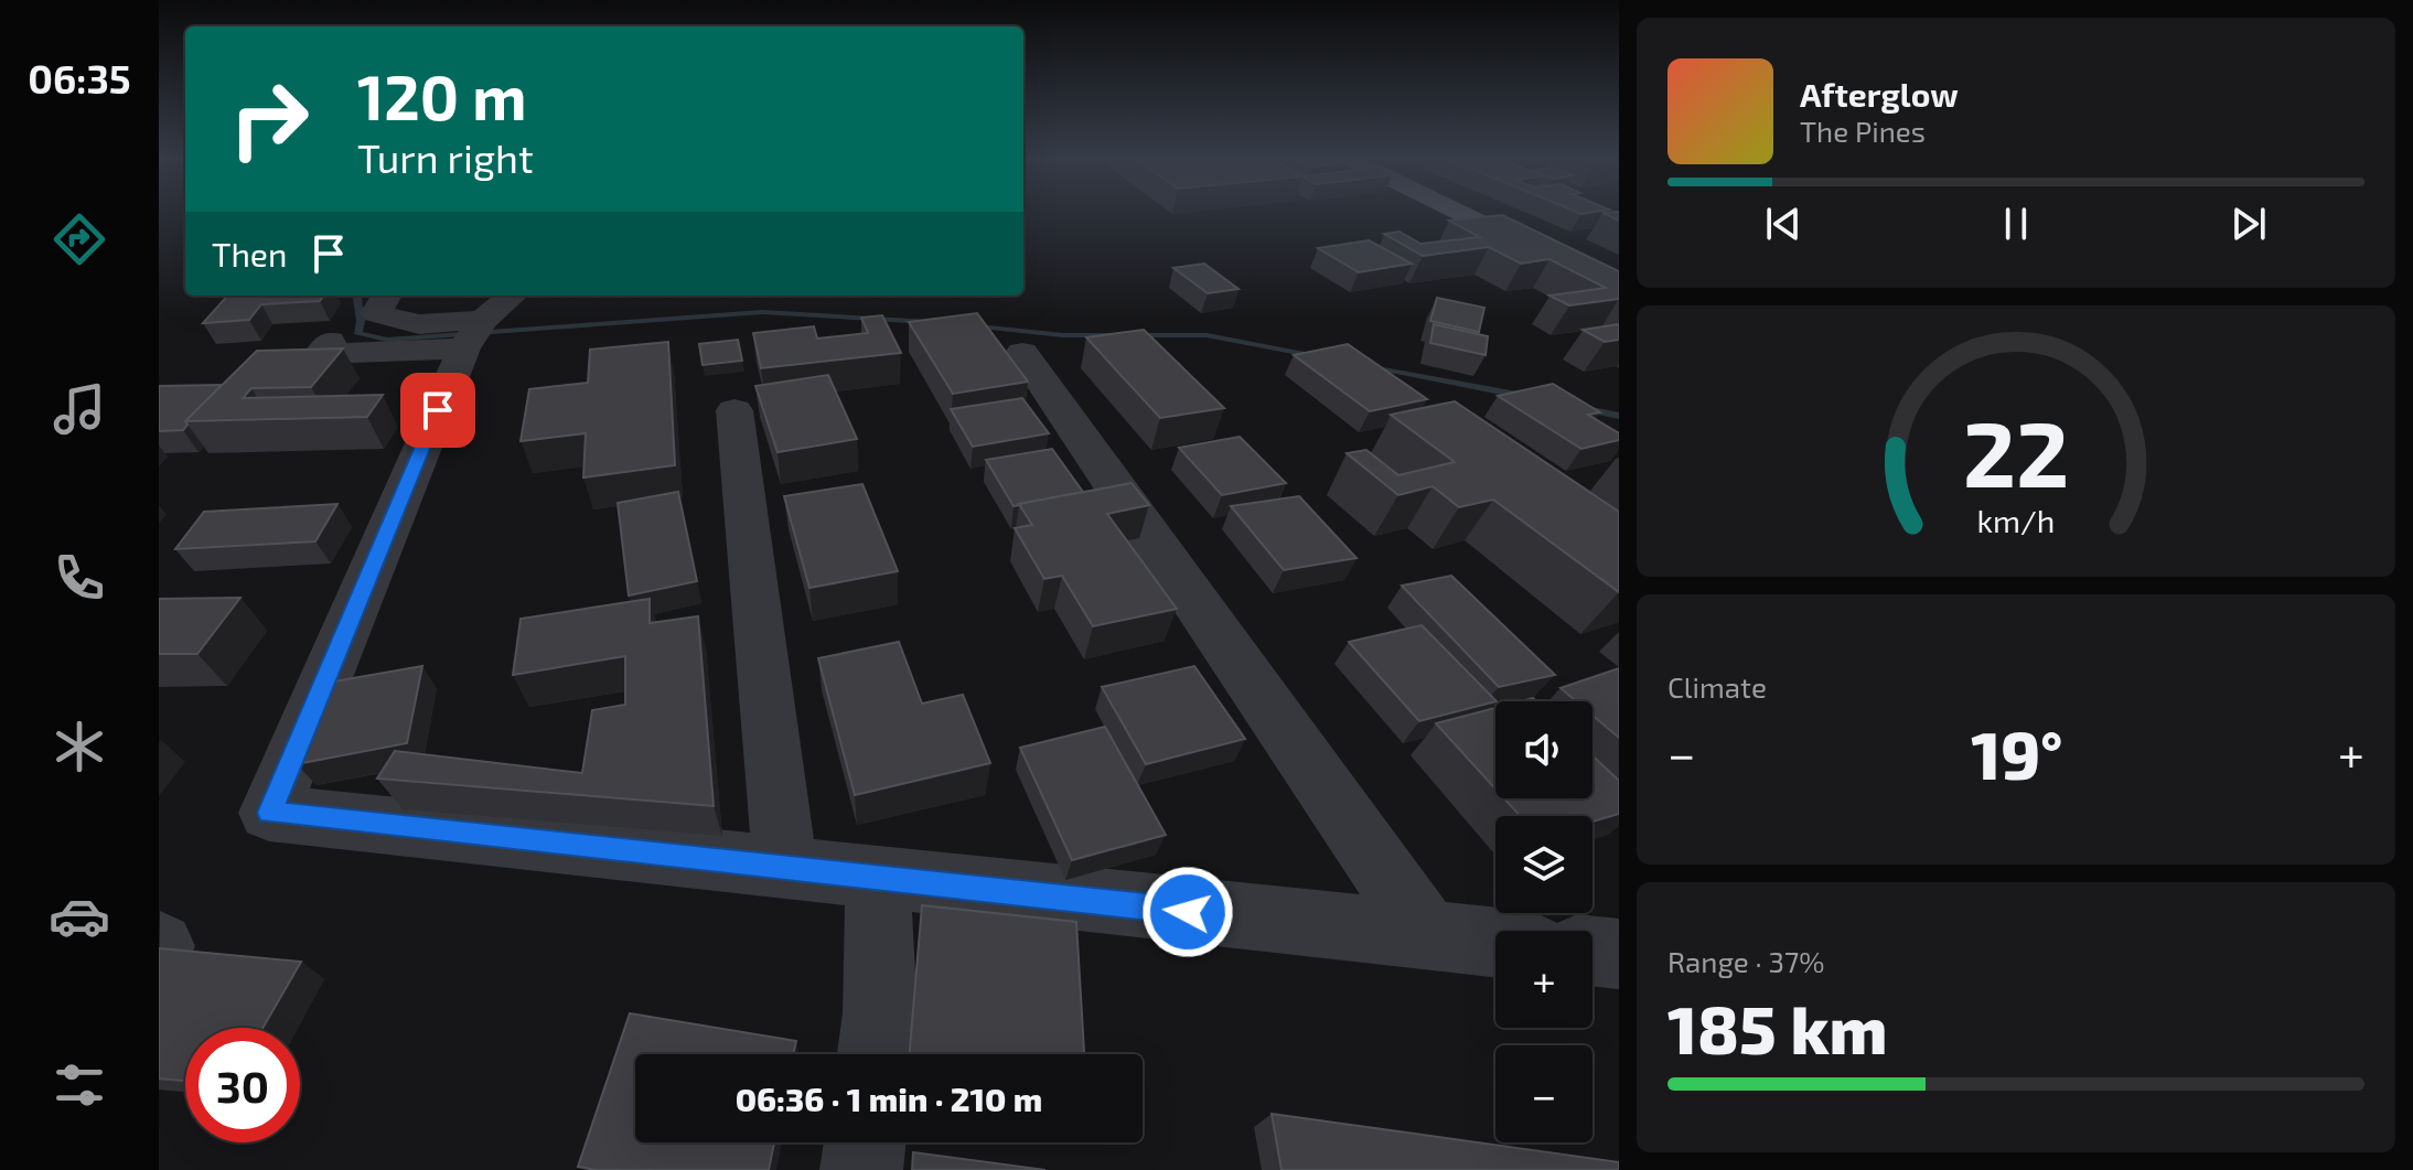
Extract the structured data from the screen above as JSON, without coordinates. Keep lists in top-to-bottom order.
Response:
{
  "page": {
    "tabs": "06:35",
    "turn": ["120 m", "Turn right"],
    "song": ["Afterglow", "The Pines"],
    "then": "Then",
    "tile": [
      "Climate",
      ["Range · 37%", "185 km"]
    ],
    "map_buttons": ["+", "−"],
    "heat": ["−", "19°", "+"],
    "limit": "30",
    "trip": "06:36 · 1 min · 210 m",
    "gauge": ["22", "km/h"]
  }
}
